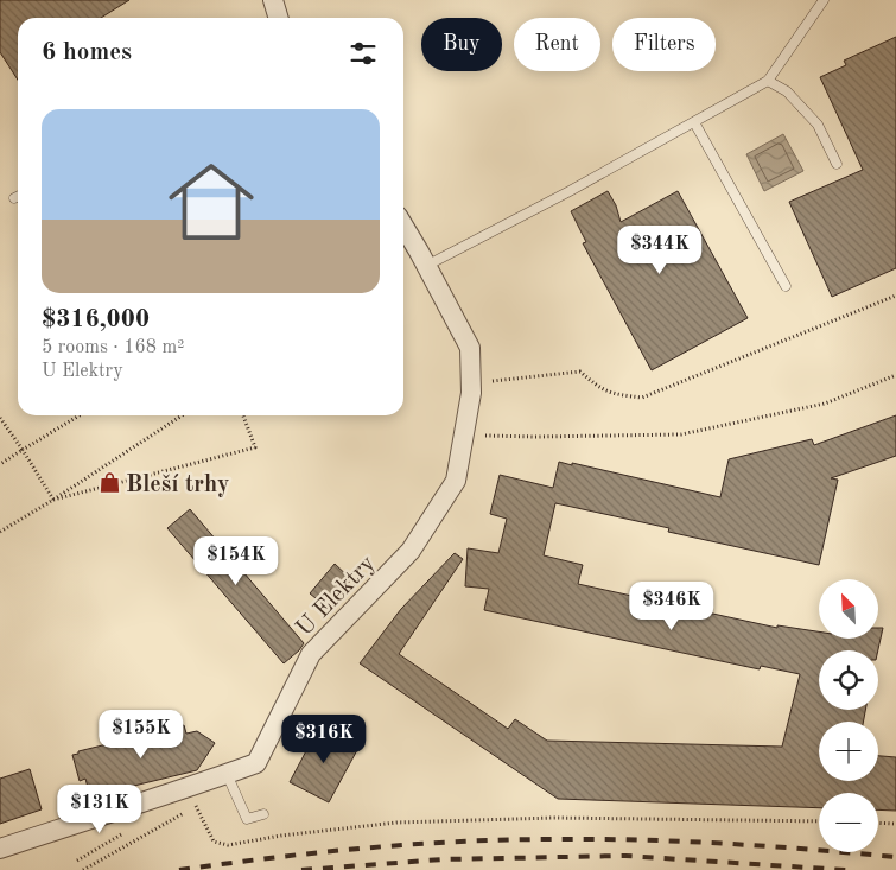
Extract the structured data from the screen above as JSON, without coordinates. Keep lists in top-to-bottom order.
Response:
{
  "streets": {
    "street": ["U Elektry"]
  },
  "places": {
    "shop": ["Bleší trhy"]
  },
  "north": "top left",
  "page": {
    "chip": ["Buy", "Rent", "Filters"],
    "heading": "6 homes",
    "list": [
      {
        "name": "$316,000",
        "note": "5 rooms · 168 m² · U Elektry"
      }
    ],
    "price": [
      "$344K",
      "$154K",
      "$346K",
      "$155K",
      "$316K",
      "$131K"
    ],
    "map_buttons": ["+", "−"]
  }
}
